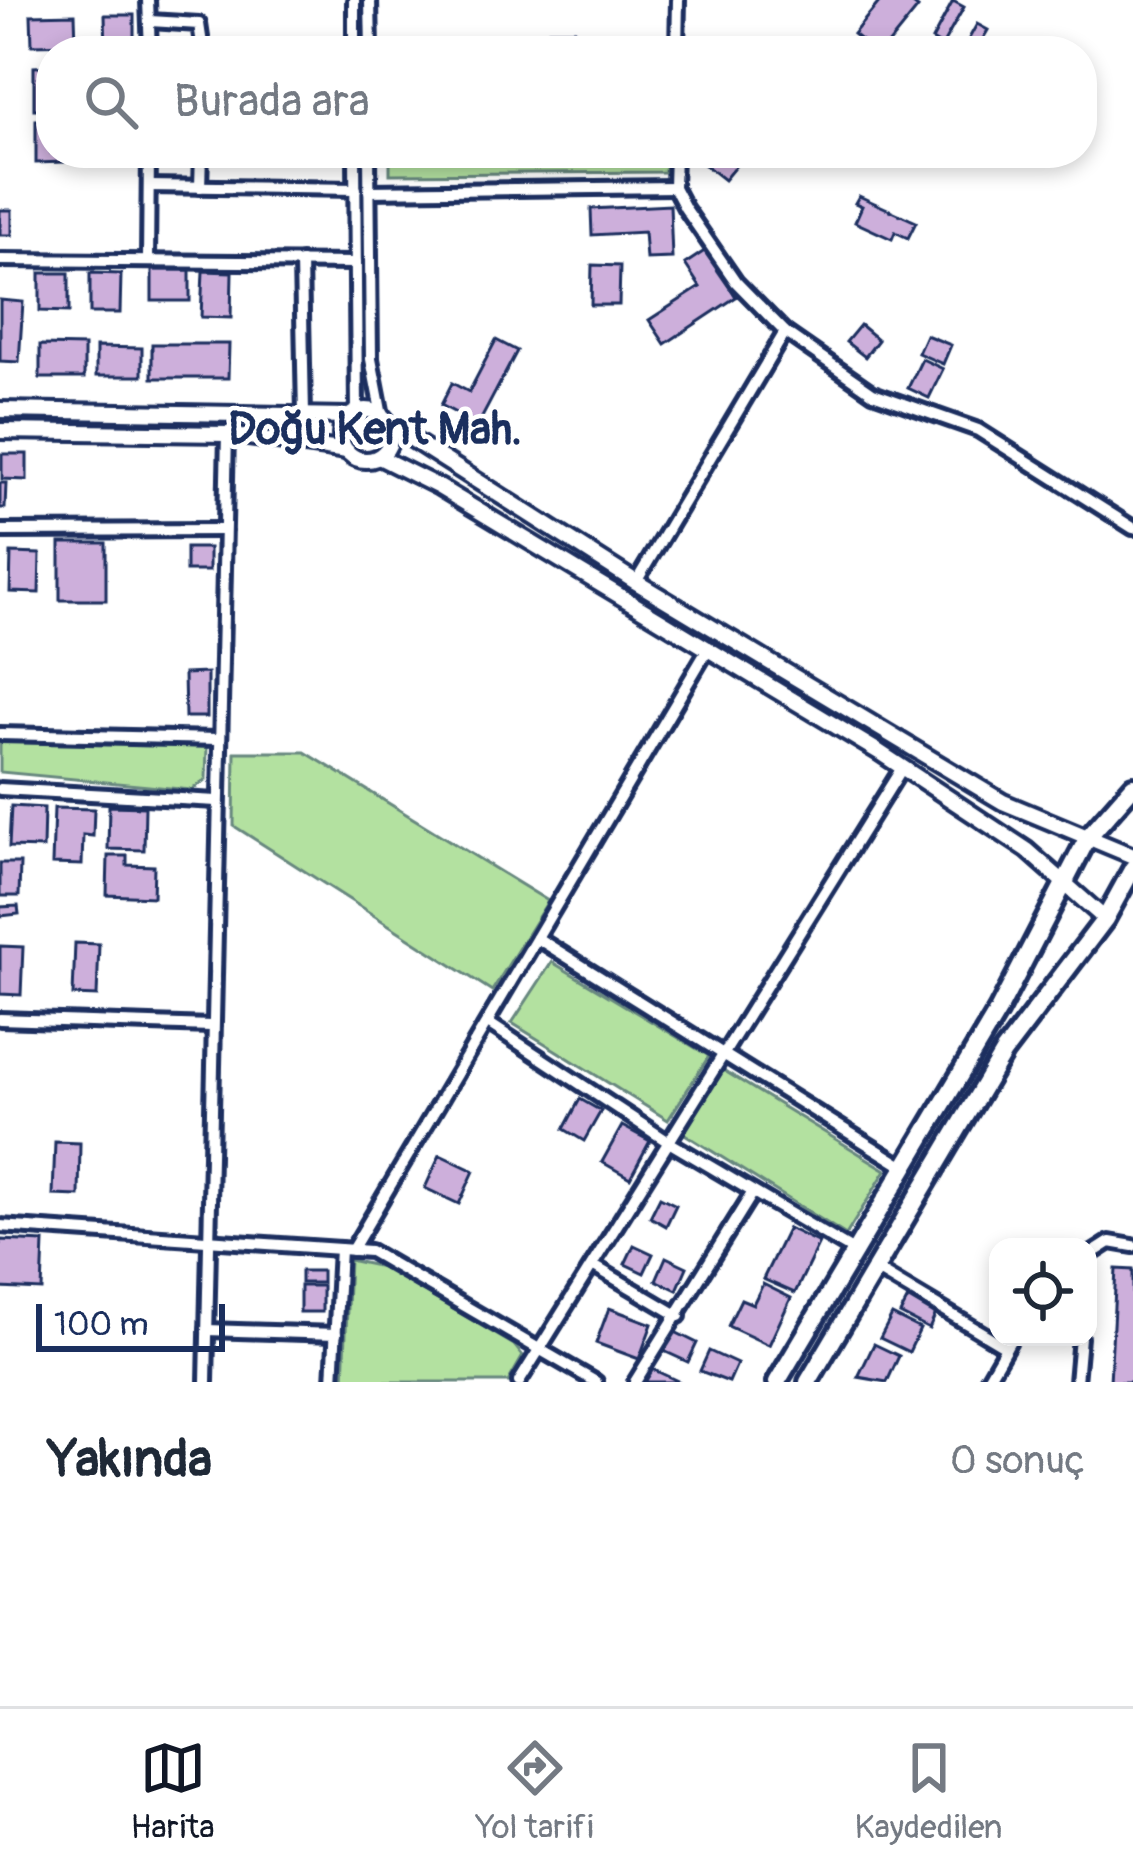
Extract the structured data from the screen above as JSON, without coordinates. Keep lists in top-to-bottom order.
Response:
{
  "districts": ["Doğu Kent Mah."],
  "scale_bar": "100 m",
  "page": {
    "search": "Burada ara",
    "scale": "100 m",
    "heading": ["Yakında", "0 sonuç"],
    "nav": ["Harita", "Yol tarifi", "Kaydedilen"]
  }
}
